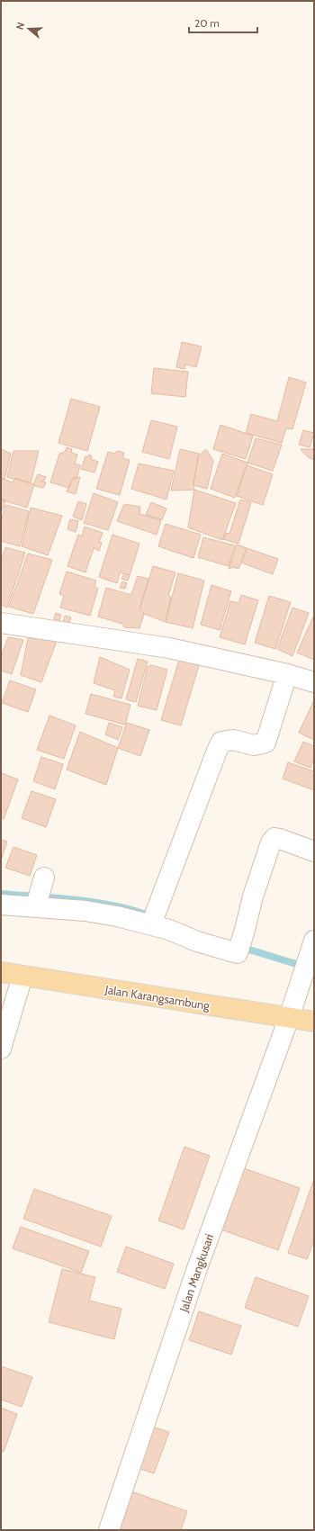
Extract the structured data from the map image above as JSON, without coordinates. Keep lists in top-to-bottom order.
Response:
{
  "streets": {
    "main road": ["Jalan Karangsambung"],
    "street": ["Jalan Mangkusari"]
  },
  "crossings": [
    ["Jalan Karangsambung", "Jalan Mangkusari"]
  ],
  "scale_bar": "20 m",
  "north": "left"
}
